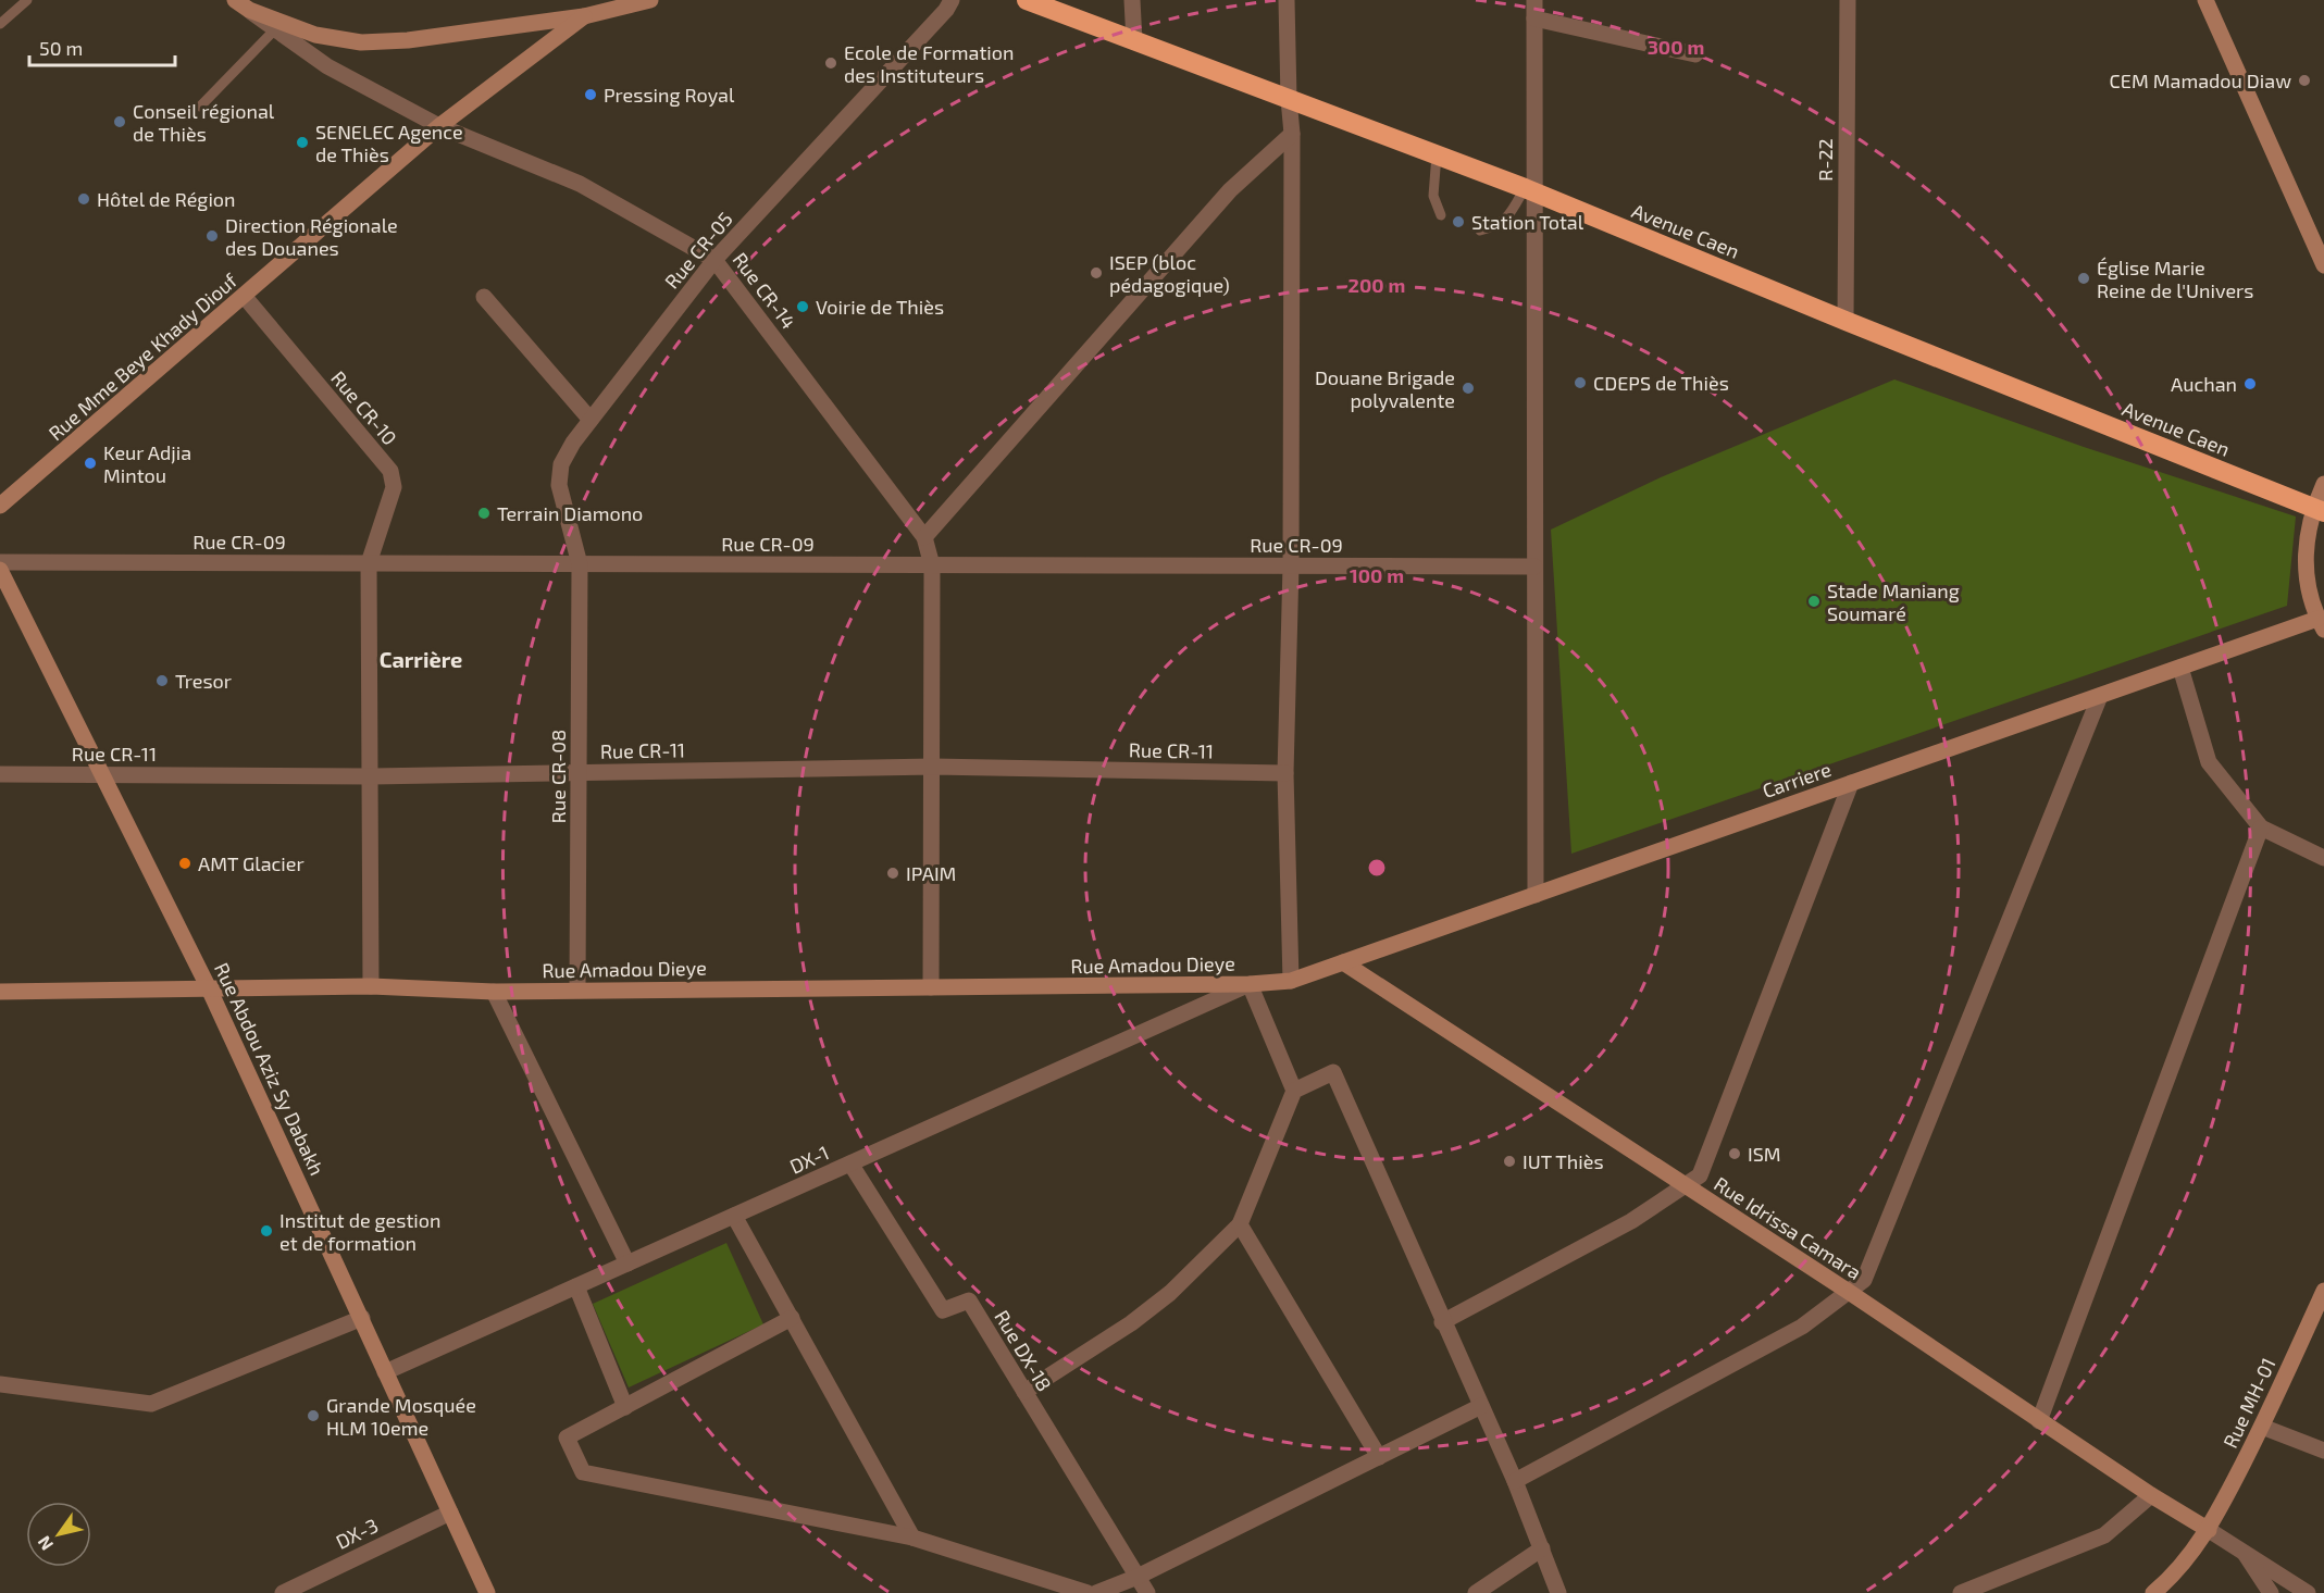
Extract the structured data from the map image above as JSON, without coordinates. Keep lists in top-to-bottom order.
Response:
{
  "streets": {
    "highway": ["Avenue Caen"],
    "street": [
      "R-22",
      "Rue CR-05",
      "Rue CR-14",
      "Rue Mme Beye Khady Diouf",
      "Rue CR-10",
      "Rue CR-09",
      "Rue CR-11",
      "Rue CR-08",
      "Carriere",
      "Rue Amadou Dieye",
      "Rue Abdou Aziz Sy Dabakh",
      "DX-1",
      "Rue Idrissa Camara",
      "Rue DX-18",
      "Rue MH-01",
      "DX-3"
    ]
  },
  "crossings": [
    ["R-22", "Avenue Caen"],
    ["Rue CR-05", "Rue CR-14"],
    ["Rue CR-05", "Rue CR-09"],
    ["Rue CR-05", "Rue CR-08"],
    ["Rue CR-14", "Rue Mme Beye Khady Diouf"],
    ["Rue CR-14", "Rue CR-09"],
    ["Rue CR-14", "Rue CR-11"],
    ["Rue CR-14", "Rue Amadou Dieye"],
    ["Rue Mme Beye Khady Diouf", "Rue CR-10"],
    ["Rue CR-10", "Rue CR-09"],
    ["Rue CR-10", "Rue CR-11"],
    ["Rue CR-10", "Rue Amadou Dieye"],
    ["Rue CR-09", "Rue CR-08"],
    ["Rue CR-11", "Rue CR-08"],
    ["Rue CR-11", "Rue Abdou Aziz Sy Dabakh"],
    ["Rue CR-08", "Rue Amadou Dieye"],
    ["Carriere", "Rue Amadou Dieye"],
    ["Carriere", "Rue Idrissa Camara"],
    ["Rue Amadou Dieye", "Rue Abdou Aziz Sy Dabakh"],
    ["Rue Amadou Dieye", "DX-1"],
    ["Rue Abdou Aziz Sy Dabakh", "DX-1"],
    ["Rue Abdou Aziz Sy Dabakh", "DX-3"],
    ["DX-1", "Rue DX-18"],
    ["Rue Idrissa Camara", "Rue MH-01"]
  ],
  "districts": ["Carrière"],
  "places": [
    "Ecole de Formation des Instituteurs",
    "CEM Mamadou Diaw",
    "Pressing Royal",
    "Conseil régional de Thiès",
    "SENELEC Agence de Thiès",
    "Hôtel de Région",
    "Station Total",
    "Direction Régionale des Douanes",
    "ISEP (bloc pédagogique)",
    "Église Marie Reine de l'Univers",
    "Voirie de Thiès",
    "CDEPS de Thiès",
    "Auchan",
    "Douane Brigade polyvalente",
    "Keur Adjia Mintou",
    "Terrain Diamono",
    "Stade Maniang Soumaré",
    "Tresor",
    "AMT Glacier",
    "IPAIM",
    "ISM",
    "IUT Thiès",
    "Institut de gestion et de formation",
    "Grande Mosquée HLM 10eme"
  ],
  "scale_bar": "50 m",
  "north": "bottom left",
  "rings": ["300 m", "200 m", "100 m"]
}
